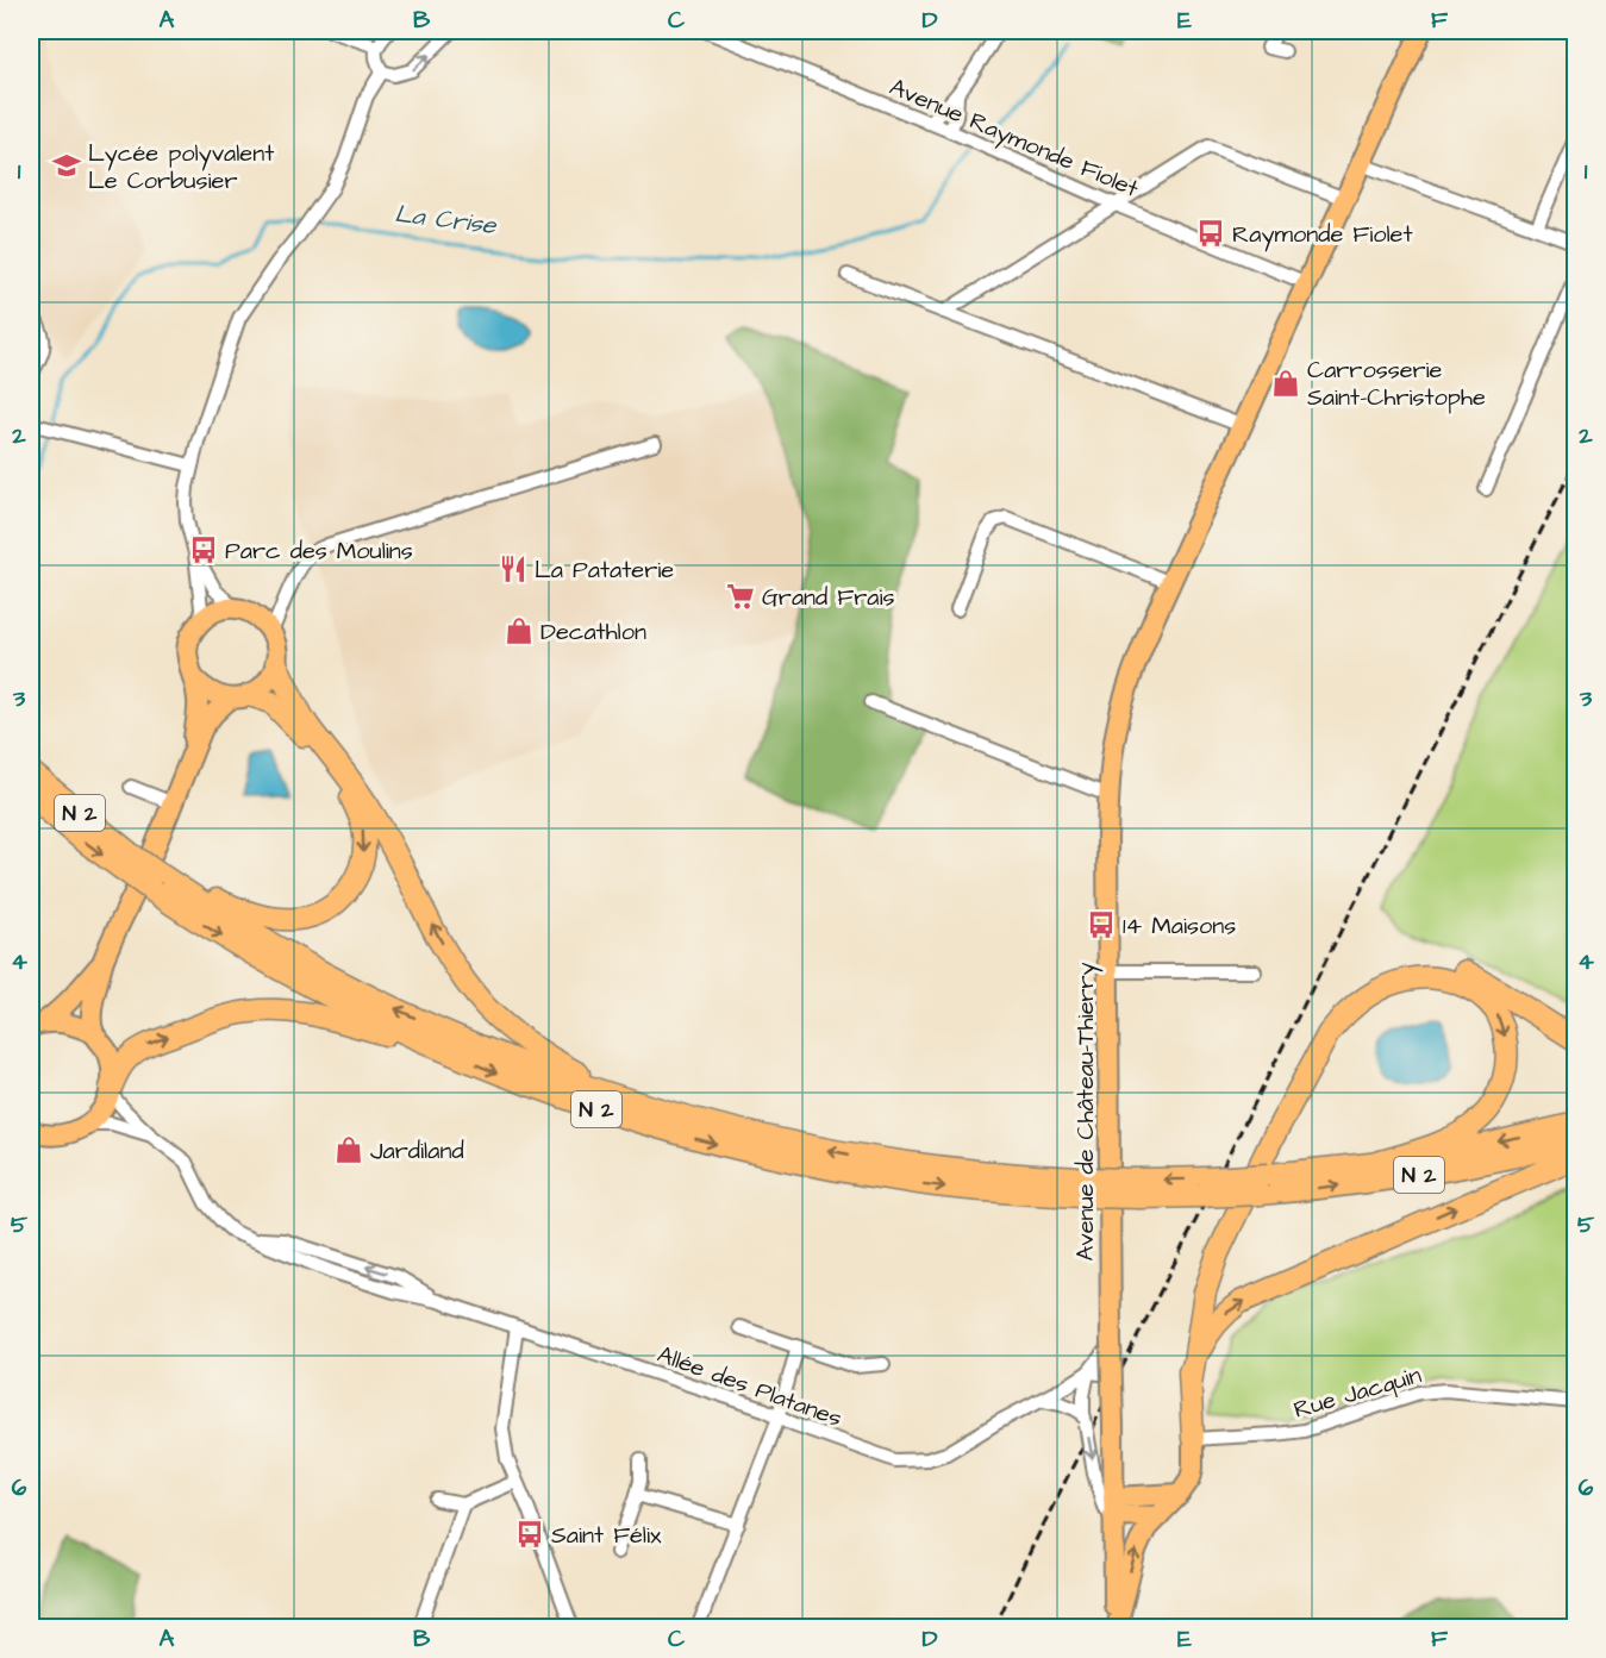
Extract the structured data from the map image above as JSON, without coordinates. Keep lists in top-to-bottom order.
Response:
{
  "streets": {
    "highway": ["N 2"],
    "main road": ["Avenue de Château-Thierry"],
    "street": ["Avenue Raymonde Fiolet", "Allée des Platanes", "Rue Jacquin"]
  },
  "crossings": [
    ["Avenue Raymonde Fiolet", "Avenue de Château-Thierry"]
  ],
  "water": ["La Crise"],
  "places": {
    "school or university": ["Lycée polyvalent Le Corbusier"],
    "bus stop": [
      "Raymonde Fiolet",
      "Parc des Moulins",
      "14 Maisons",
      "Saint Félix"
    ],
    "shop": ["Carrosserie Saint-Christophe", "Decathlon", "Jardiland"],
    "restaurant": ["La Pataterie"],
    "supermarket": ["Grand Frais"]
  },
  "grid": {
    "columns": [
      "A",
      "B",
      "C",
      "D",
      "E",
      "F"
    ],
    "rows": [
      "1",
      "2",
      "3",
      "4",
      "5",
      "6"
    ]
  }
}
